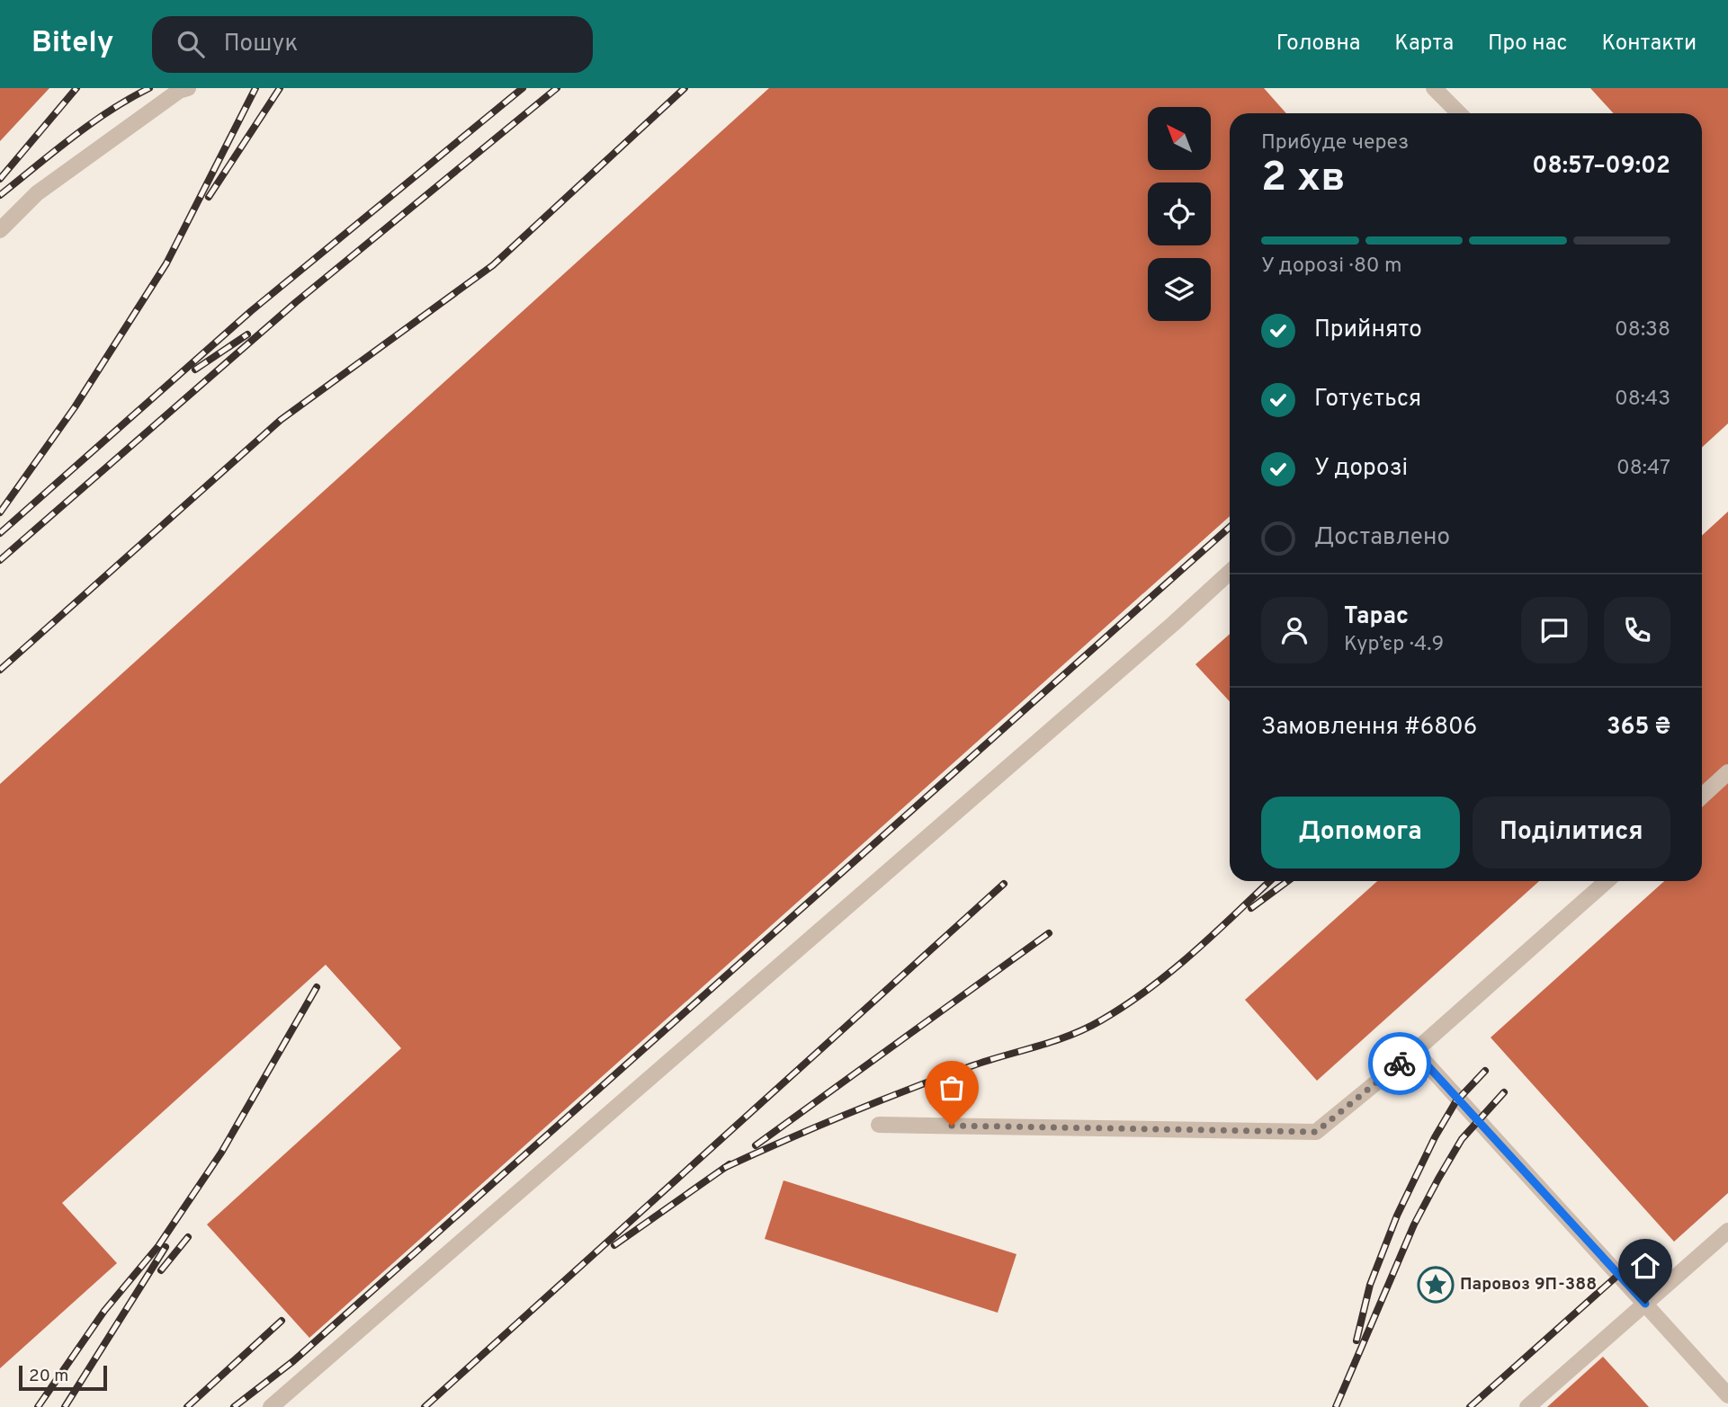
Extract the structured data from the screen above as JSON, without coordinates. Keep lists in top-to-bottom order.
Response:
{
  "places": {
    "place": ["Паровоз 9П-388"]
  },
  "scale_bar": "20 m",
  "north": "top left",
  "page": {
    "header": "Bitely",
    "search": "Пошук",
    "nav": [
      "Головна",
      "Карта",
      "Про нас",
      "Контакти"
    ],
    "heading": ["2 хв", "Прибуде через", "08:57–09:02"],
    "panel": [
      "Тарас",
      "Кур’єр · 4.9",
      "Замовлення #6806",
      "365 ₴"
    ],
    "bar": "У дорозі · 80 m",
    "list": [
      ["Прийнято", "08:38"],
      ["Готується", "08:43"],
      ["У дорозі", "08:47"],
      "Доставлено"
    ],
    "buttons": ["Допомога", "Поділитися"],
    "scale": "20 m"
  }
}
